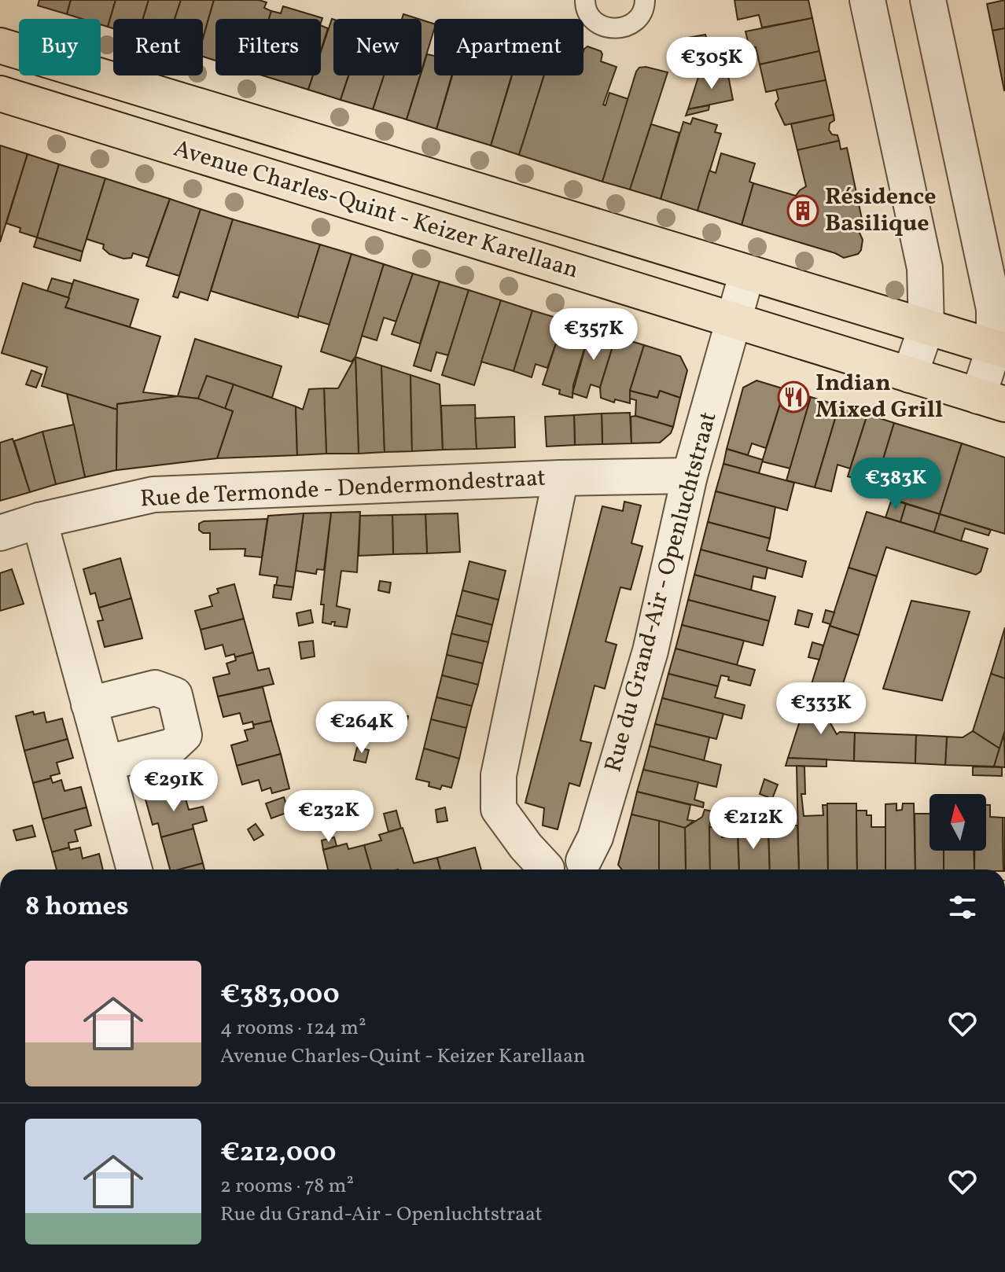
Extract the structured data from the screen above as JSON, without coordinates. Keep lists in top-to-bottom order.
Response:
{
  "streets": {
    "main road": ["Avenue Charles-Quint - Keizer Karellaan"],
    "street": ["Rue de Termonde - Dendermondestraat", "Rue du Grand-Air - Openluchtstraat"]
  },
  "crossings": [
    ["Avenue Charles-Quint - Keizer Karellaan", "Rue du Grand-Air - Openluchtstraat"],
    ["Rue de Termonde - Dendermondestraat", "Rue du Grand-Air - Openluchtstraat"]
  ],
  "places": {
    "building": ["Résidence Basilique"],
    "restaurant": ["Indian Mixed Grill"]
  },
  "north": "top",
  "page": {
    "chip": [
      "Buy",
      "Rent",
      "Filters",
      "New",
      "Apartment"
    ],
    "price": [
      "€305K",
      "€357K",
      "€383K",
      "€333K",
      "€264K",
      "€291K",
      "€232K",
      "€212K"
    ],
    "heading": "8 homes",
    "list": [
      {
        "name": "€383,000",
        "note": "4 rooms · 124 m² · Avenue Charles-Quint - Keizer Karellaan"
      },
      {
        "name": "€212,000",
        "note": "2 rooms · 78 m² · Rue du Grand-Air - Openluchtstraat"
      }
    ]
  }
}
